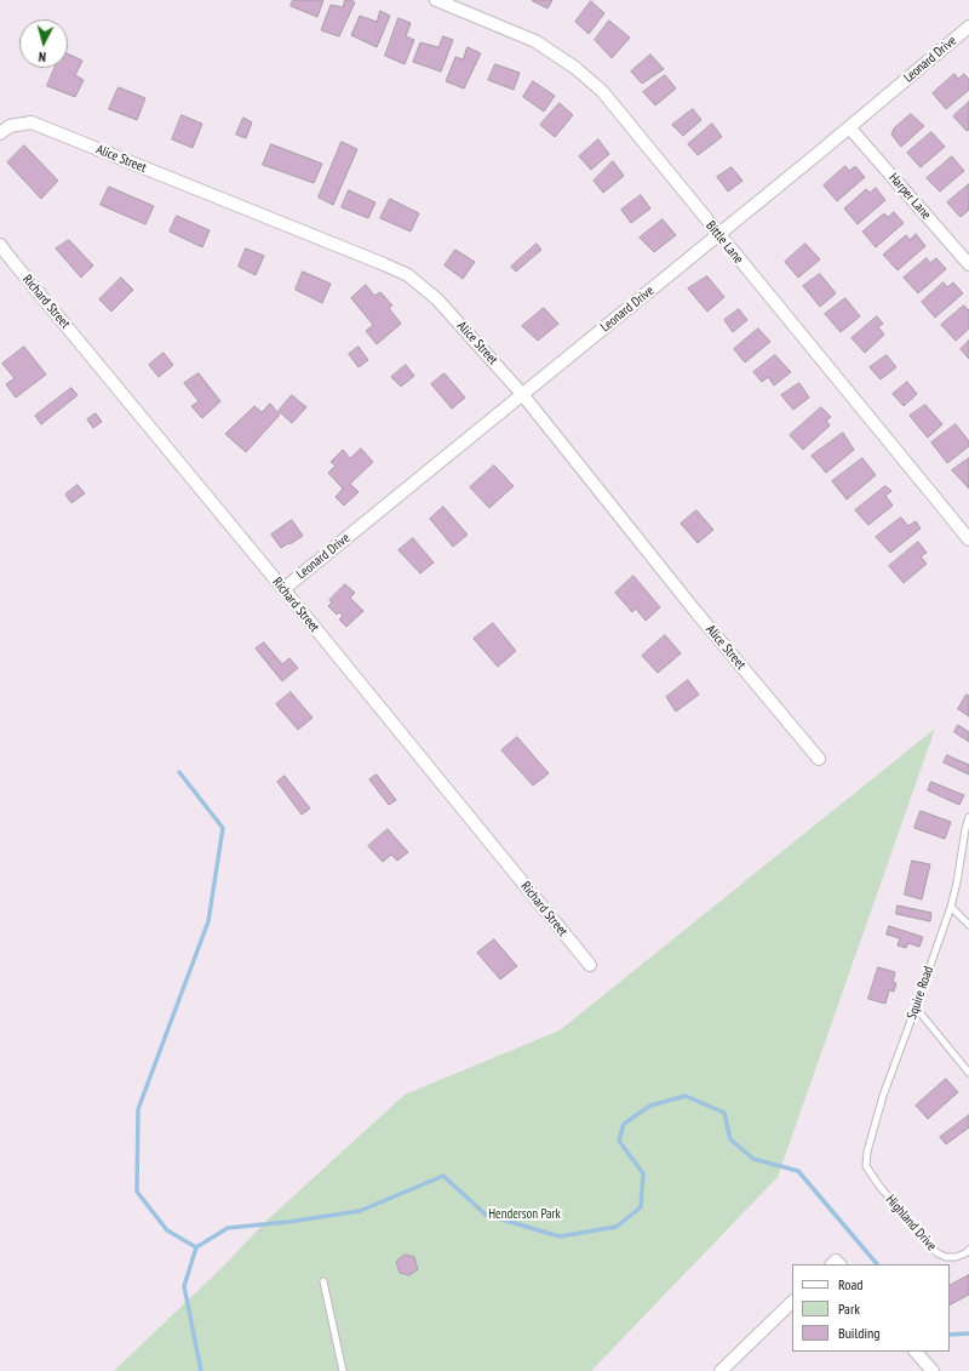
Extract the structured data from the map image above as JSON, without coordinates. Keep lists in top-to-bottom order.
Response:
{
  "streets": {
    "street": [
      "Leonard Drive",
      "Alice Street",
      "Harper Lane",
      "Bittle Lane",
      "Richard Street"
    ],
    "lane": ["Squire Road", "Highland Drive"]
  },
  "crossings": [
    ["Leonard Drive", "Alice Street"],
    ["Leonard Drive", "Harper Lane"],
    ["Leonard Drive", "Bittle Lane"],
    ["Leonard Drive", "Richard Street"],
    ["Squire Road", "Highland Drive"]
  ],
  "parks": ["Henderson Park"],
  "legend": ["Road", "Park", "Building"],
  "north": "bottom"
}
